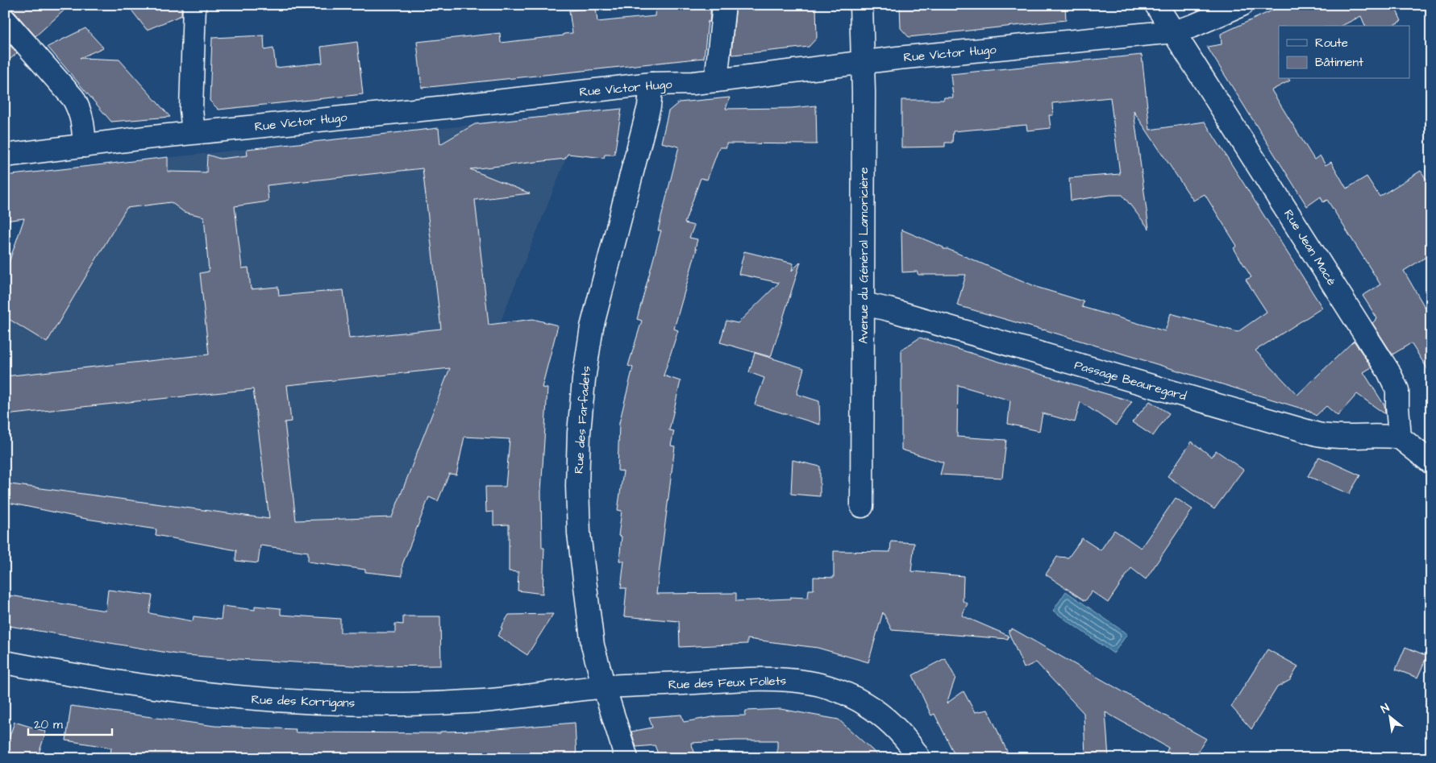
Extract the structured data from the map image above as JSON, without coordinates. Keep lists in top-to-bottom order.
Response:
{
  "streets": {
    "street": [
      "Rue Victor Hugo",
      "Rue Jean Macé",
      "Avenue du Général Lamoricière",
      "Passage Beauregard",
      "Rue des Farfadets",
      "Rue des Feux Follets",
      "Rue des Korrigans"
    ]
  },
  "crossings": [
    ["Rue Victor Hugo", "Rue Jean Macé"],
    ["Rue Victor Hugo", "Avenue du Général Lamoricière"],
    ["Rue Victor Hugo", "Rue des Farfadets"],
    ["Rue Jean Macé", "Passage Beauregard"],
    ["Avenue du Général Lamoricière", "Passage Beauregard"],
    ["Rue des Farfadets", "Rue des Feux Follets"],
    ["Rue des Farfadets", "Rue des Korrigans"],
    ["Rue des Feux Follets", "Rue des Korrigans"]
  ],
  "legend": ["Route", "Bâtiment"],
  "scale_bar": "20 m",
  "north": "top left"
}
